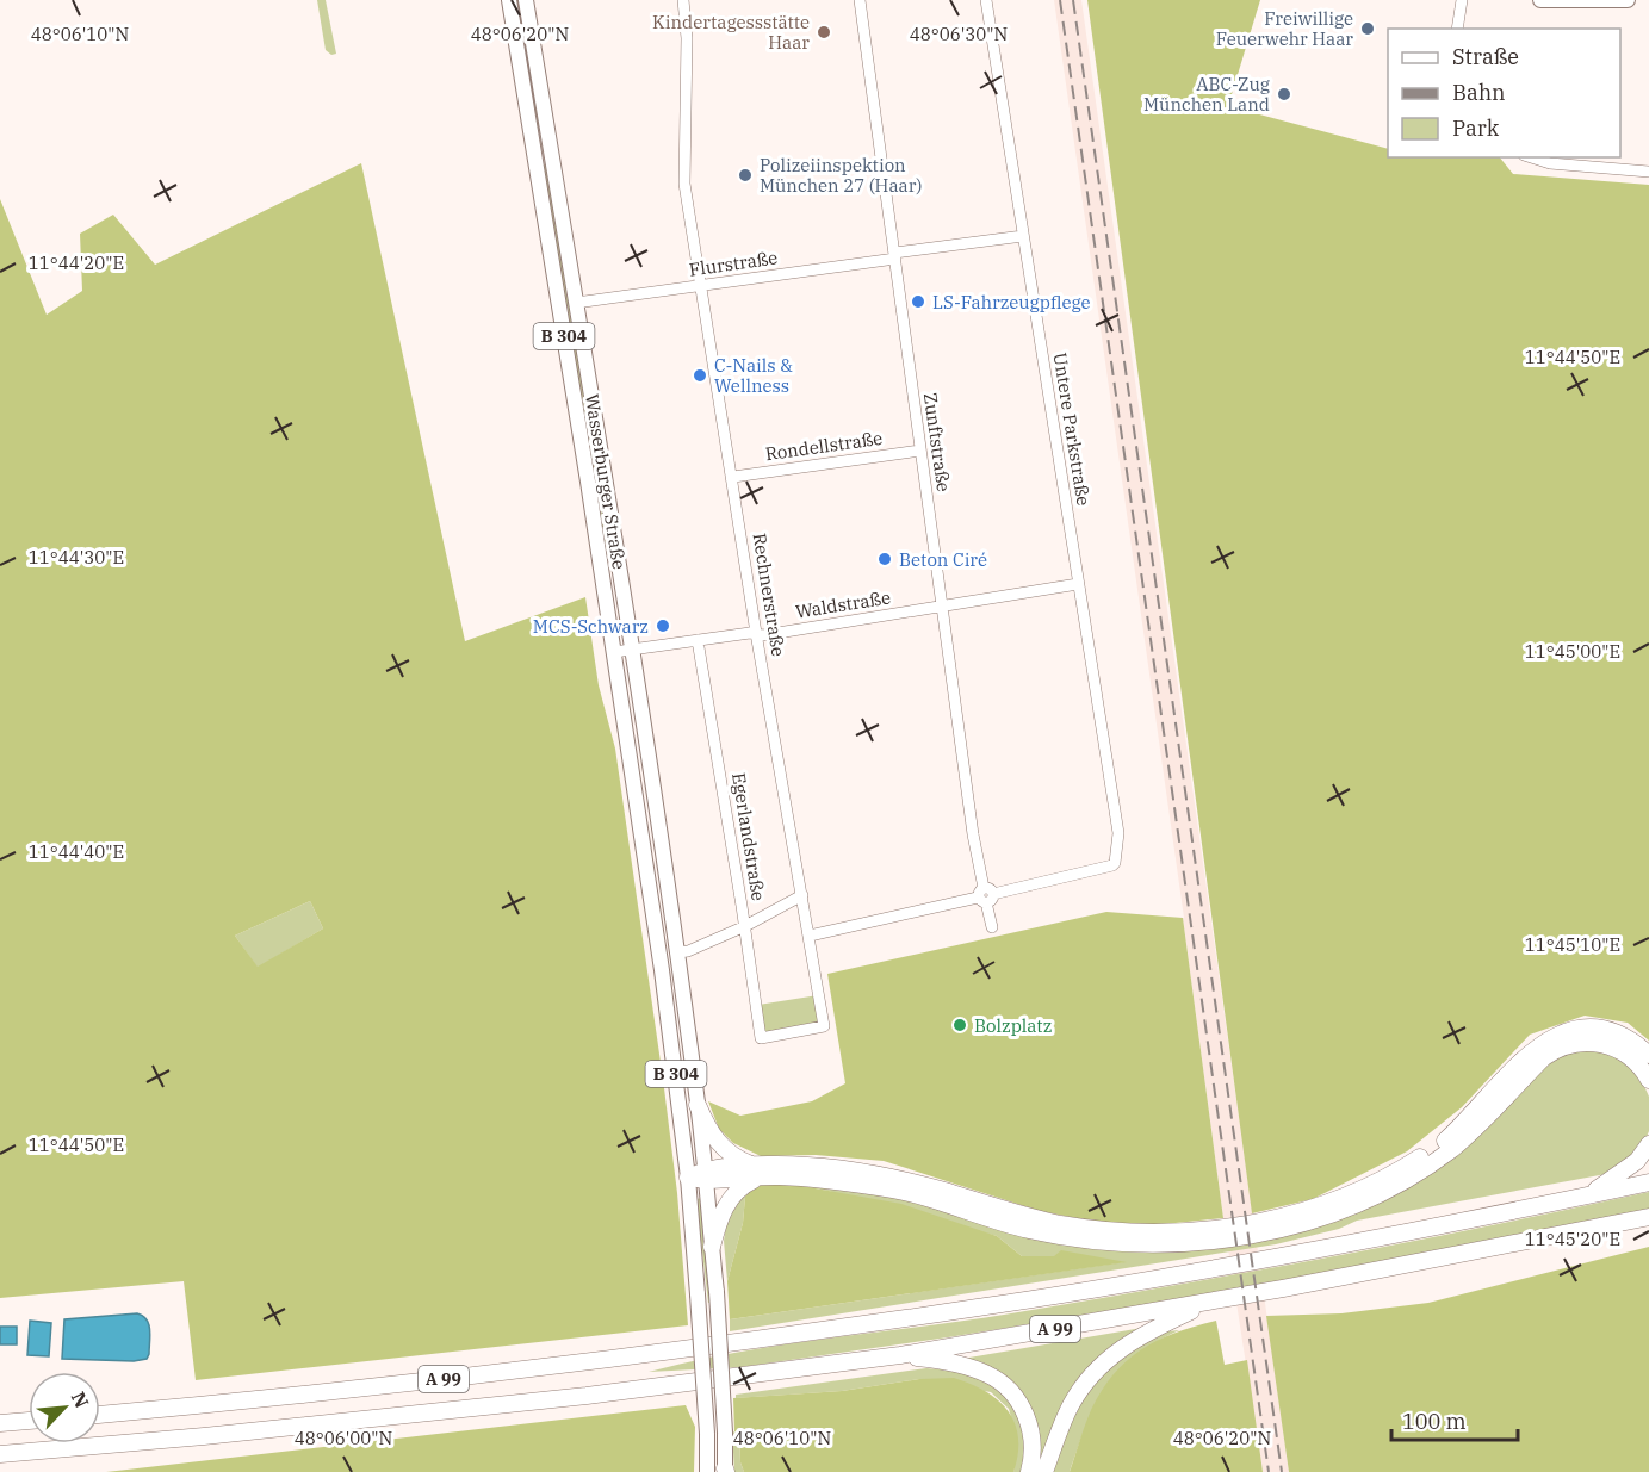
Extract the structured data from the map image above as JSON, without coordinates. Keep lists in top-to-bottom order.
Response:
{
  "streets": {
    "highway": ["A 99"],
    "main road": ["B 304", "Wasserburger Straße"],
    "street": [
      "Flurstraße",
      "Untere Parkstraße",
      "Zunftstraße",
      "Rondellstraße",
      "Rechnerstraße",
      "Waldstraße",
      "Egerlandstraße"
    ]
  },
  "crossings": [
    ["Flurstraße", "Untere Parkstraße"],
    ["Flurstraße", "Zunftstraße"],
    ["Flurstraße", "Wasserburger Straße"],
    ["Flurstraße", "Rechnerstraße"],
    ["B 304", "Wasserburger Straße"],
    ["Untere Parkstraße", "Zunftstraße"],
    ["Untere Parkstraße", "Waldstraße"],
    ["Zunftstraße", "Rondellstraße"],
    ["Zunftstraße", "Waldstraße"],
    ["Rondellstraße", "Rechnerstraße"],
    ["Wasserburger Straße", "Waldstraße"],
    ["Rechnerstraße", "Waldstraße"],
    ["Rechnerstraße", "Egerlandstraße"],
    ["Waldstraße", "Egerlandstraße"]
  ],
  "places": [
    "Freiwillige Feuerwehr Haar",
    "Kindertagessstätte Haar",
    "ABC-Zug München Land",
    "Polizeiinspektion München 27 (Haar)",
    "LS-Fahrzeugpflege",
    "C-Nails & Wellness",
    "Beton Ciré",
    "MCS-Schwarz",
    "Bolzplatz"
  ],
  "legend": ["Straße", "Bahn", "Park"],
  "scale_bar": "100 m",
  "north": "top right",
  "coordinates": [
    "48°06'10\"N",
    "48°06'20\"N",
    "48°06'30\"N",
    "11°44'20\"E",
    "11°44'50\"E",
    "11°44'30\"E",
    "11°45'00\"E",
    "11°44'40\"E",
    "11°45'10\"E",
    "11°45'20\"E",
    "48°06'00\"N"
  ]
}
